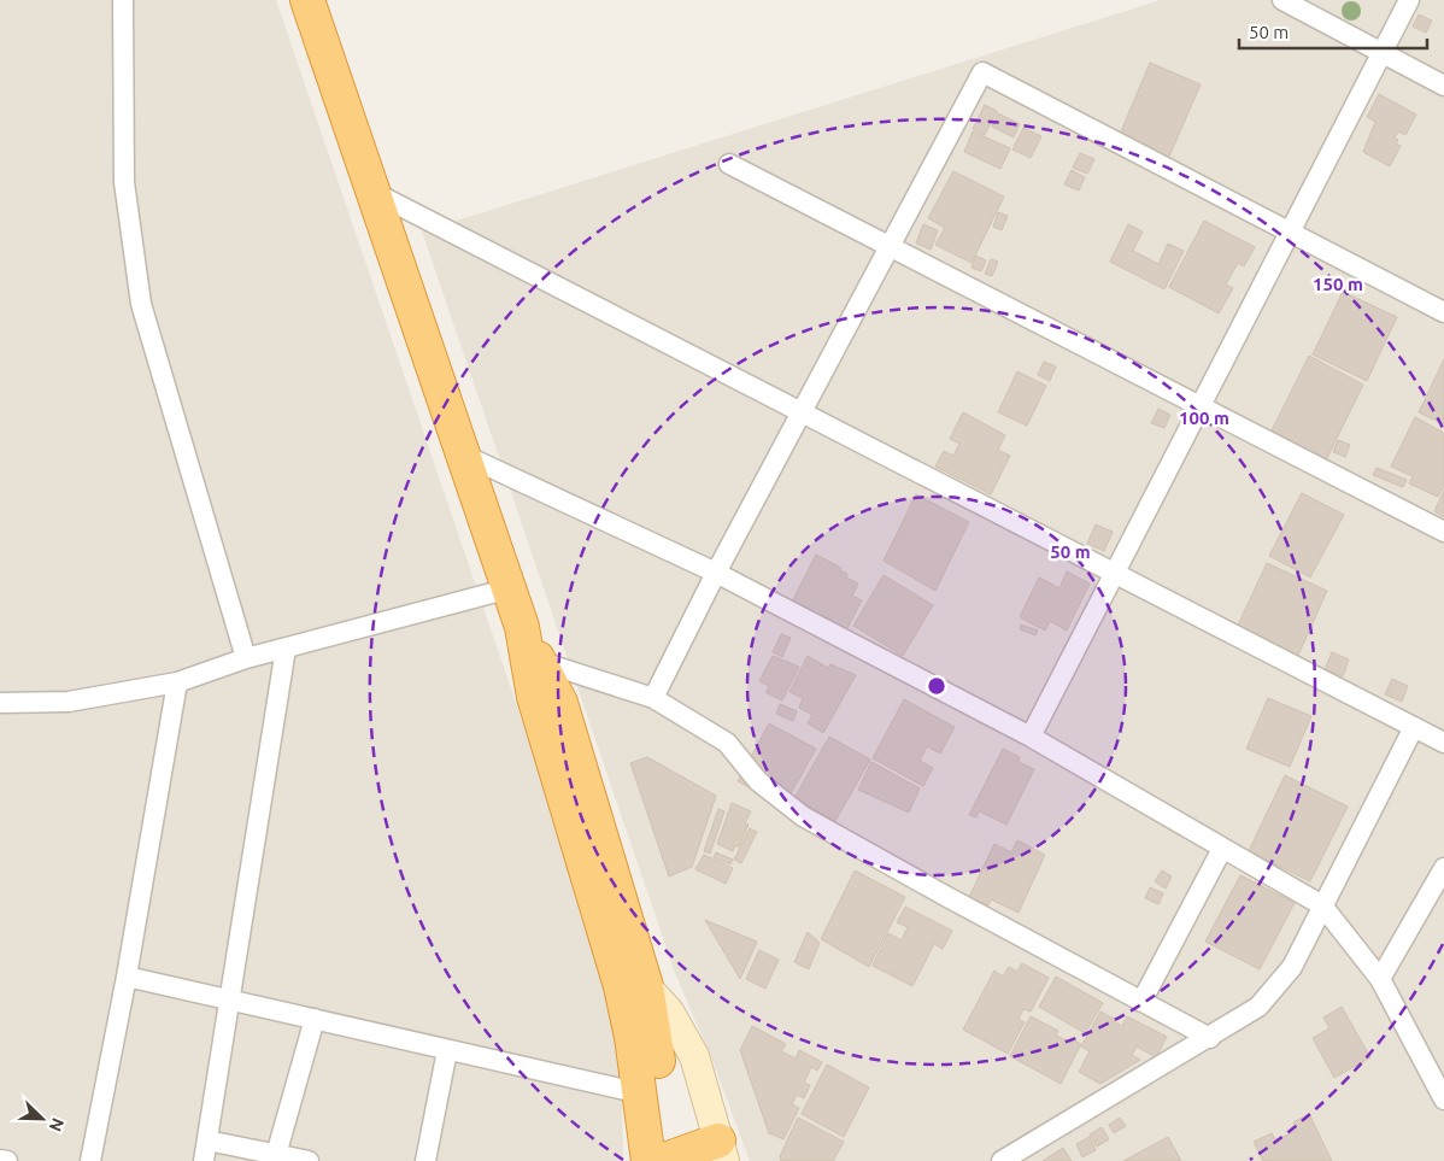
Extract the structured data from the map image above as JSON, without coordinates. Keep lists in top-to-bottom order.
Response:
{
  "scale_bar": "50 m",
  "north": "bottom right",
  "rings": ["150 m", "100 m", "50 m"]
}
